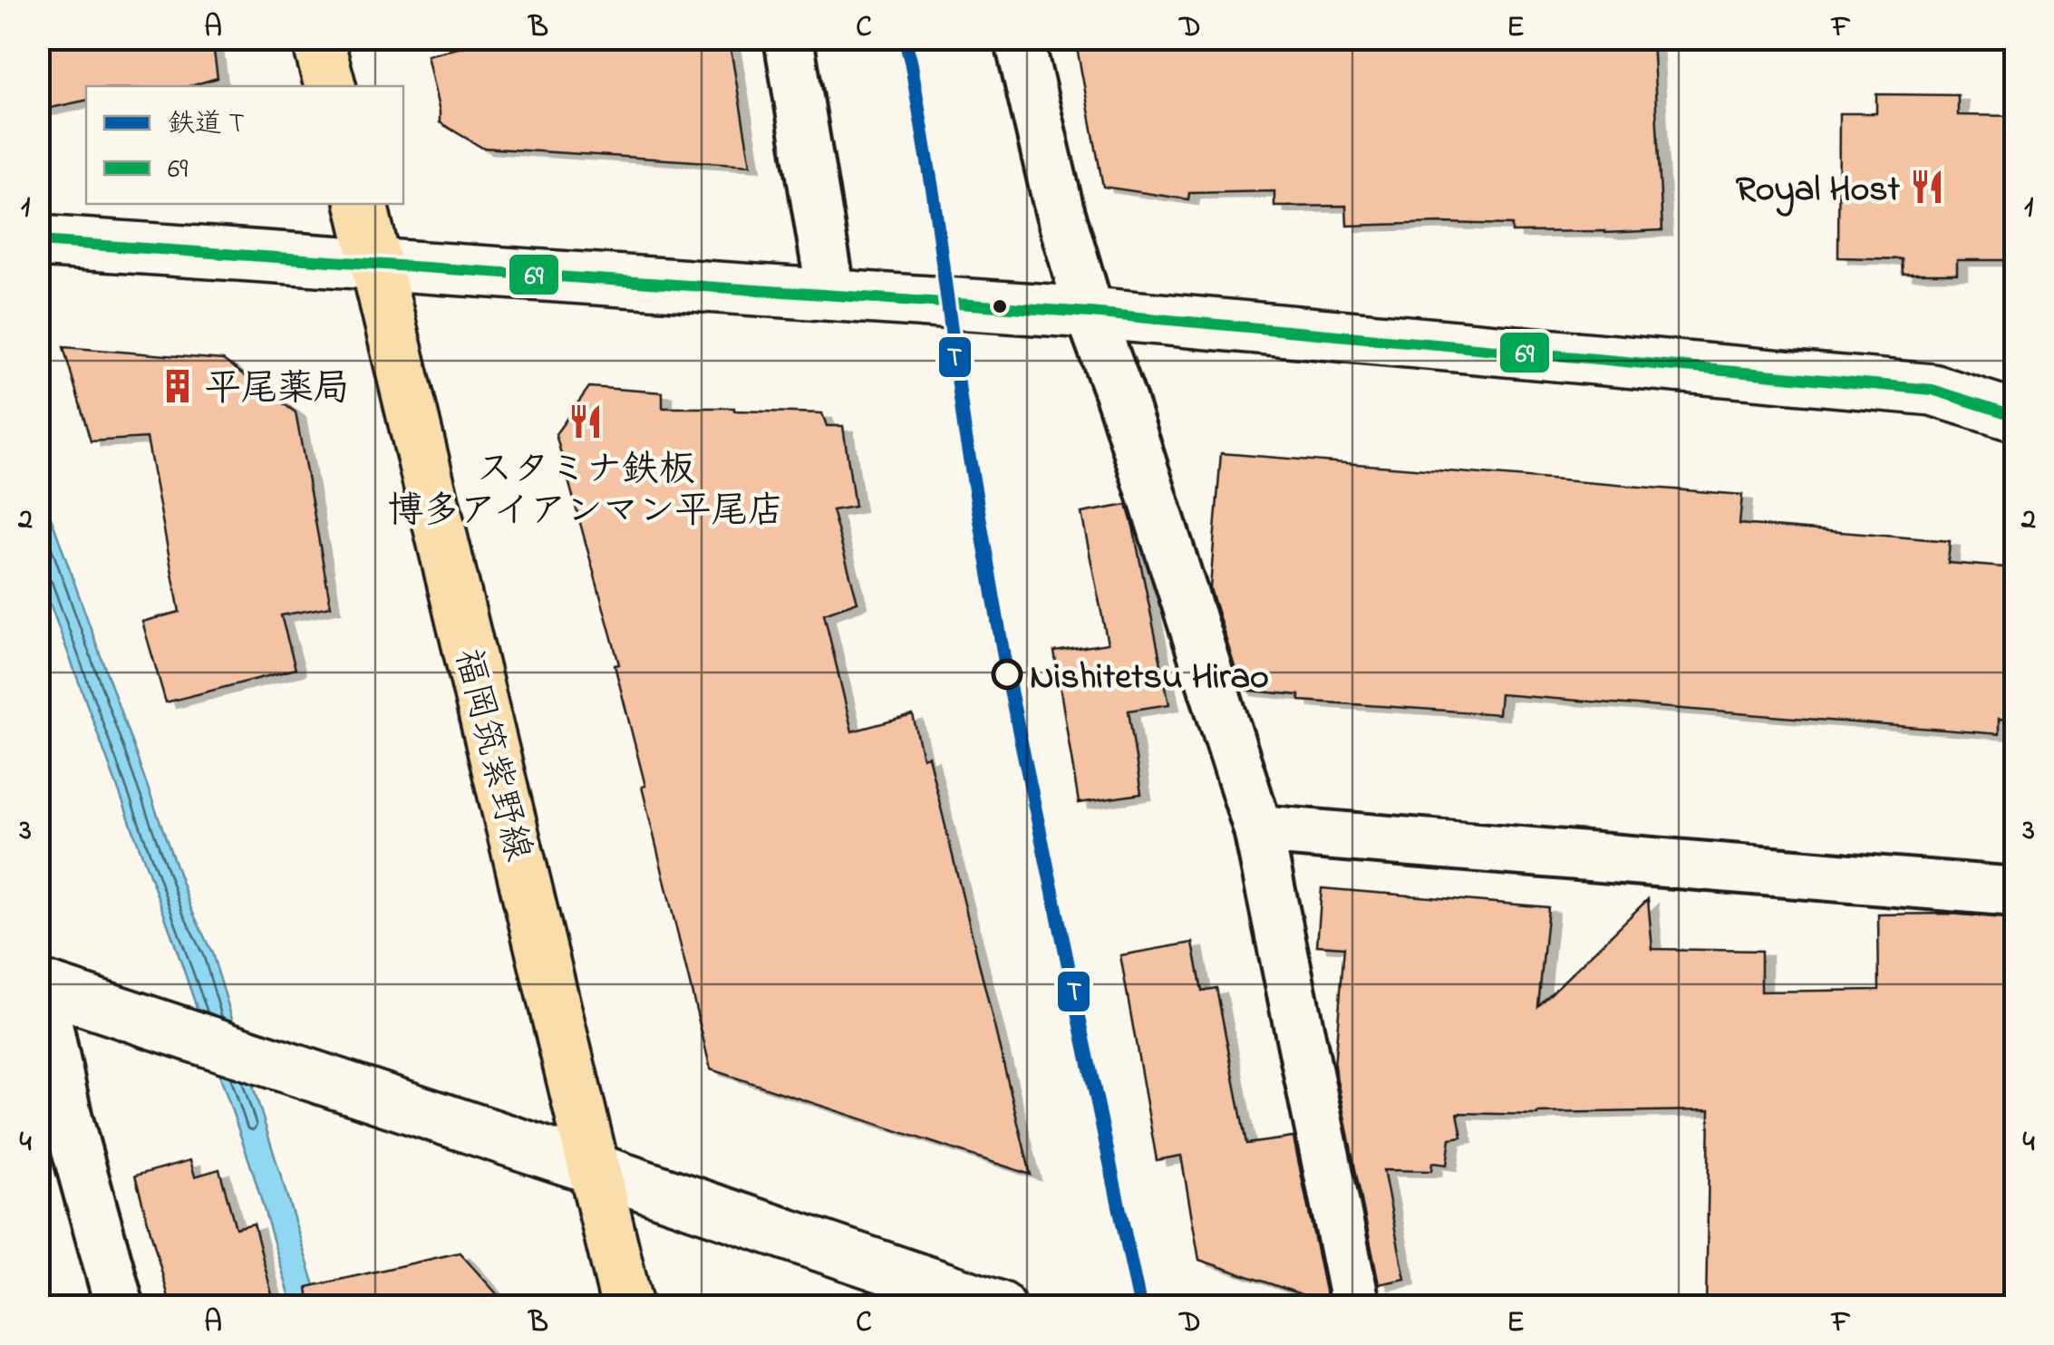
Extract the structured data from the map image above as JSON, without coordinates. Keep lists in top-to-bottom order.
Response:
{
  "streets": {
    "main road": ["福岡筑紫野線"]
  },
  "places": {
    "restaurant": ["Royal Host", "スタミナ鉄板 博多アイアンマン平尾店"],
    "building": ["平尾薬局"],
    "other": ["Nishitetsu Hirao"]
  },
  "lines": ["rail line T", "transit line 69"],
  "legend": ["鉄道 T", "69"],
  "grid": {
    "columns": [
      "A",
      "B",
      "C",
      "D",
      "E",
      "F"
    ],
    "rows": [
      "1",
      "2",
      "3",
      "4"
    ]
  }
}
